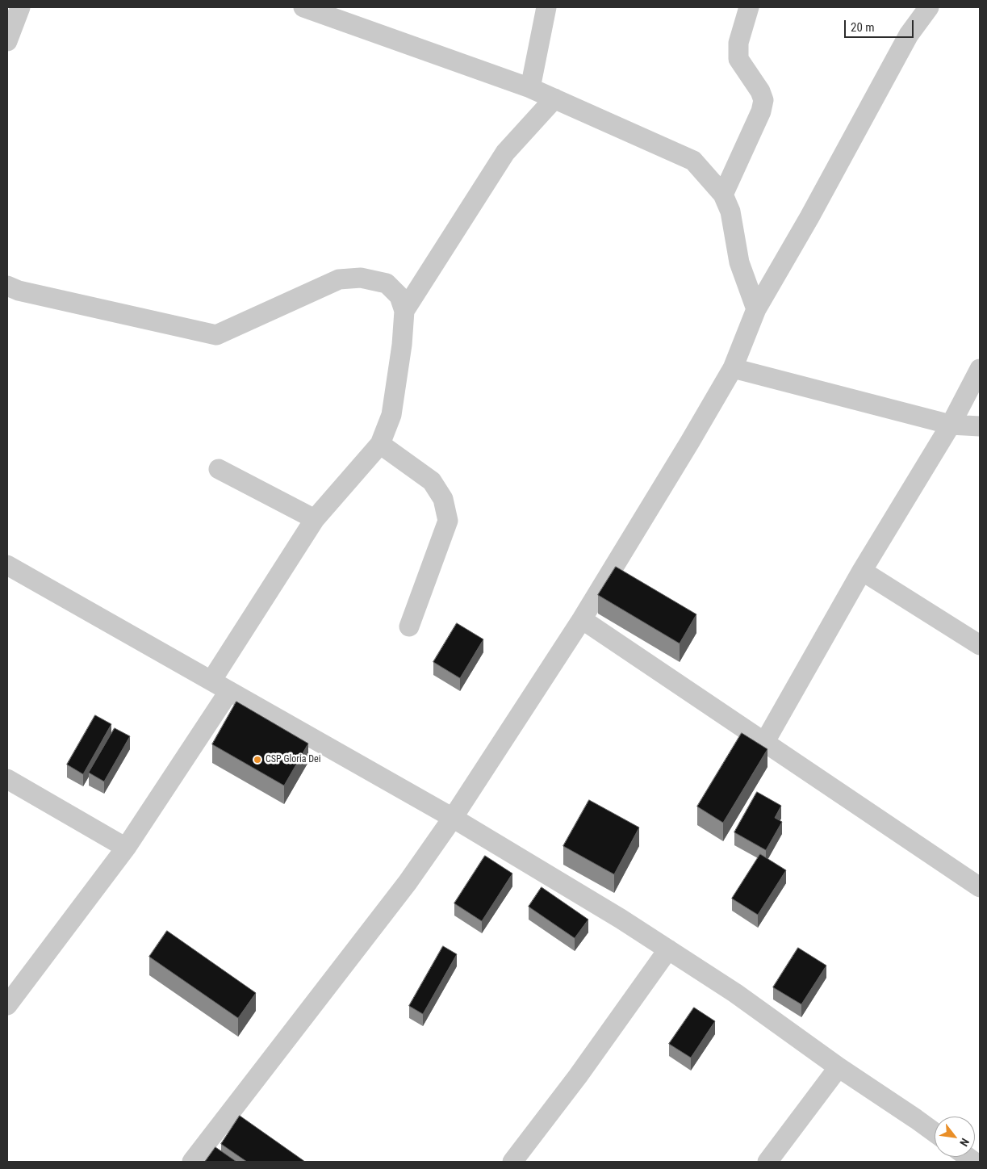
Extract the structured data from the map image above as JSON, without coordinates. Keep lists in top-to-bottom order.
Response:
{
  "places": ["CSP Gloria Dei"],
  "scale_bar": "20 m",
  "north": "bottom right"
}
